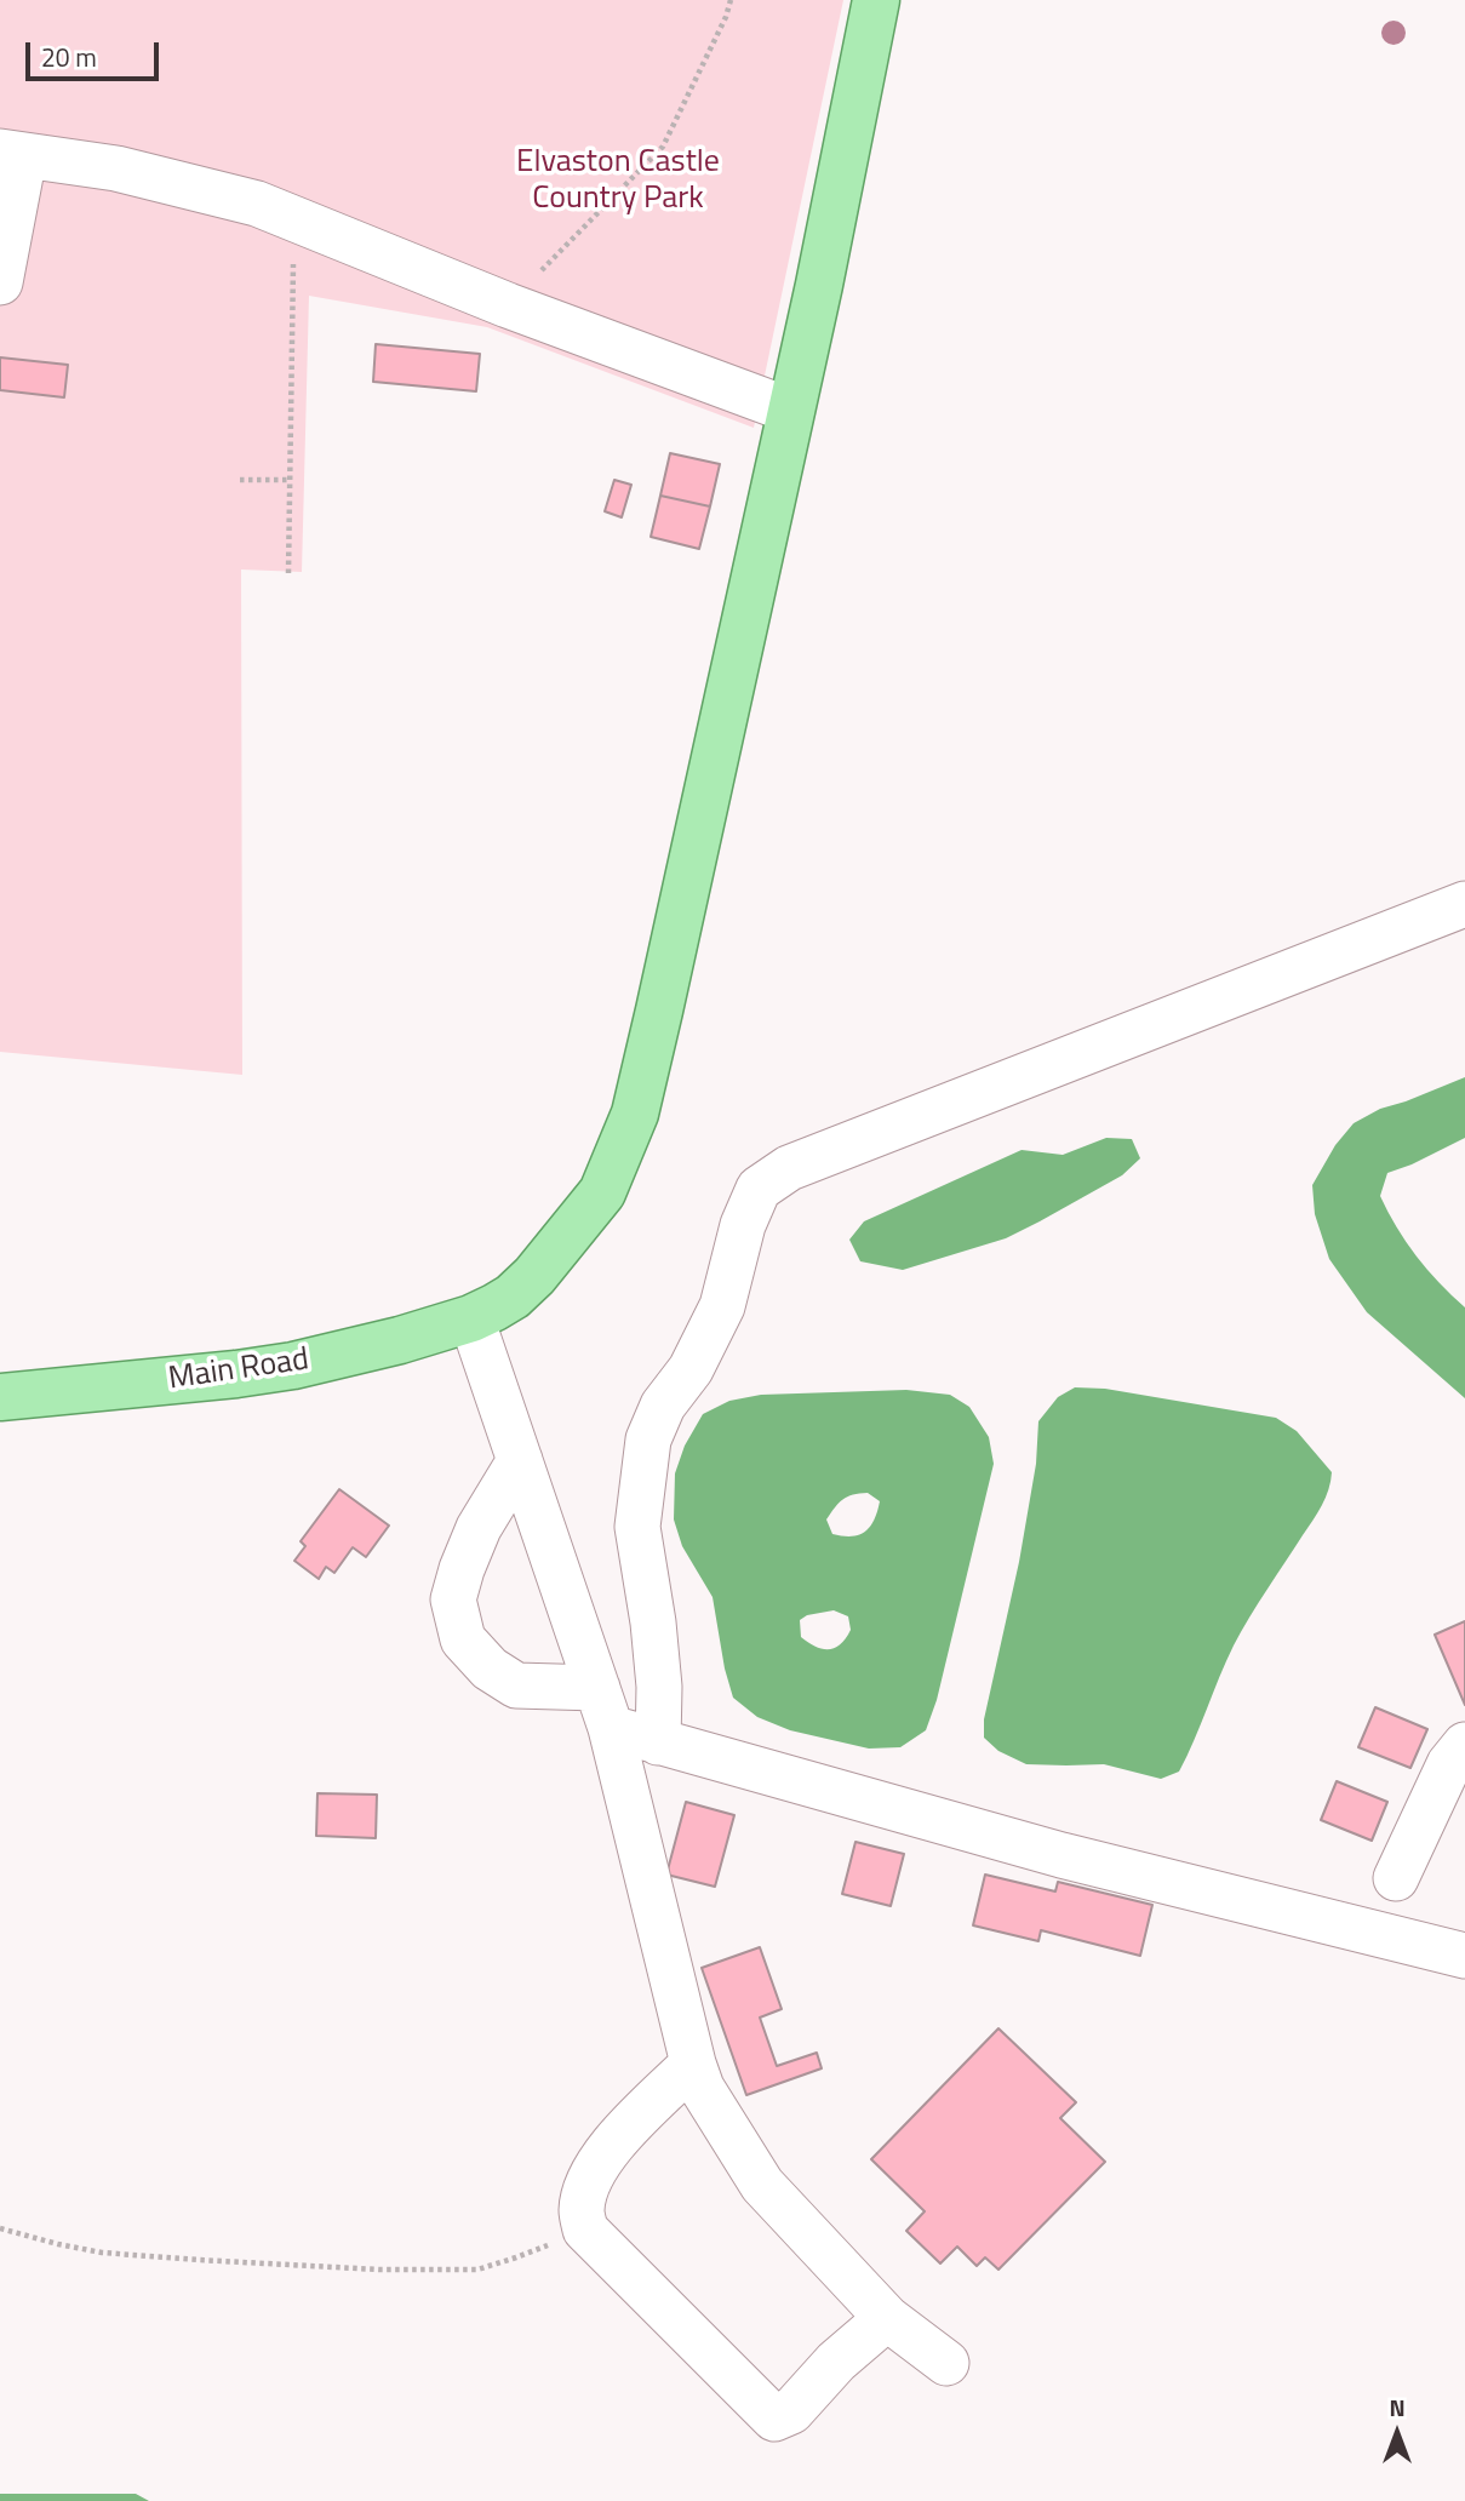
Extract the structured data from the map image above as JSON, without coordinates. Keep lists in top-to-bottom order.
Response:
{
  "streets": {
    "main road": ["Main Road"]
  },
  "parks": ["Elvaston Castle Country Park"],
  "scale_bar": "20 m",
  "north": "top"
}
